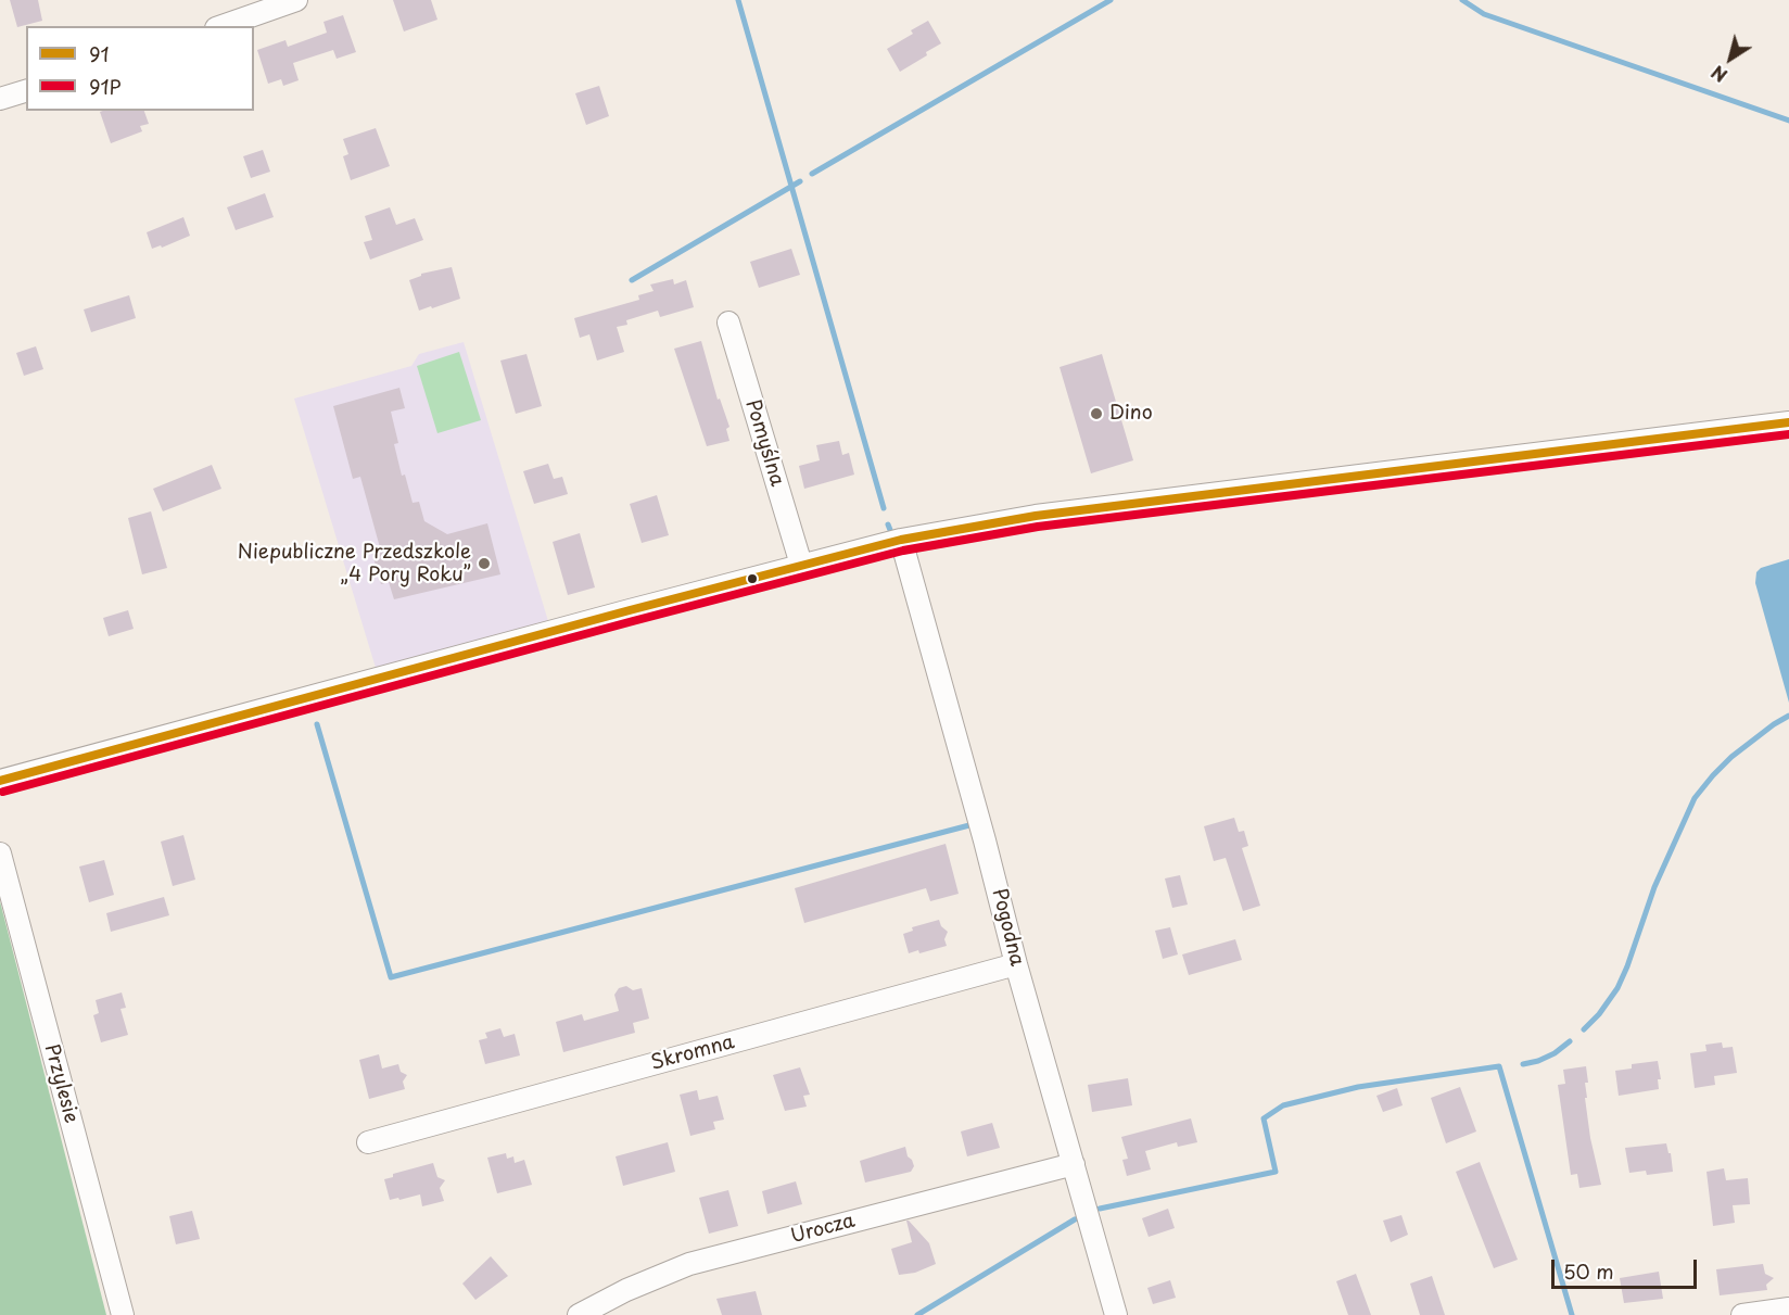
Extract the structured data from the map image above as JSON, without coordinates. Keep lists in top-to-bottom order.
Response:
{
  "streets": {
    "street": [
      "Pomyślna",
      "Pogodna",
      "Skromna",
      "Przylesie",
      "Urocza"
    ]
  },
  "crossings": [
    ["Pogodna", "Skromna"],
    ["Pogodna", "Urocza"]
  ],
  "places": ["Dino", "Niepubliczne Przedszkole „4 Pory Roku”"],
  "lines": ["transit line 91", "transit line 91P"],
  "legend": ["91", "91P"],
  "scale_bar": "50 m",
  "north": "bottom left"
}
